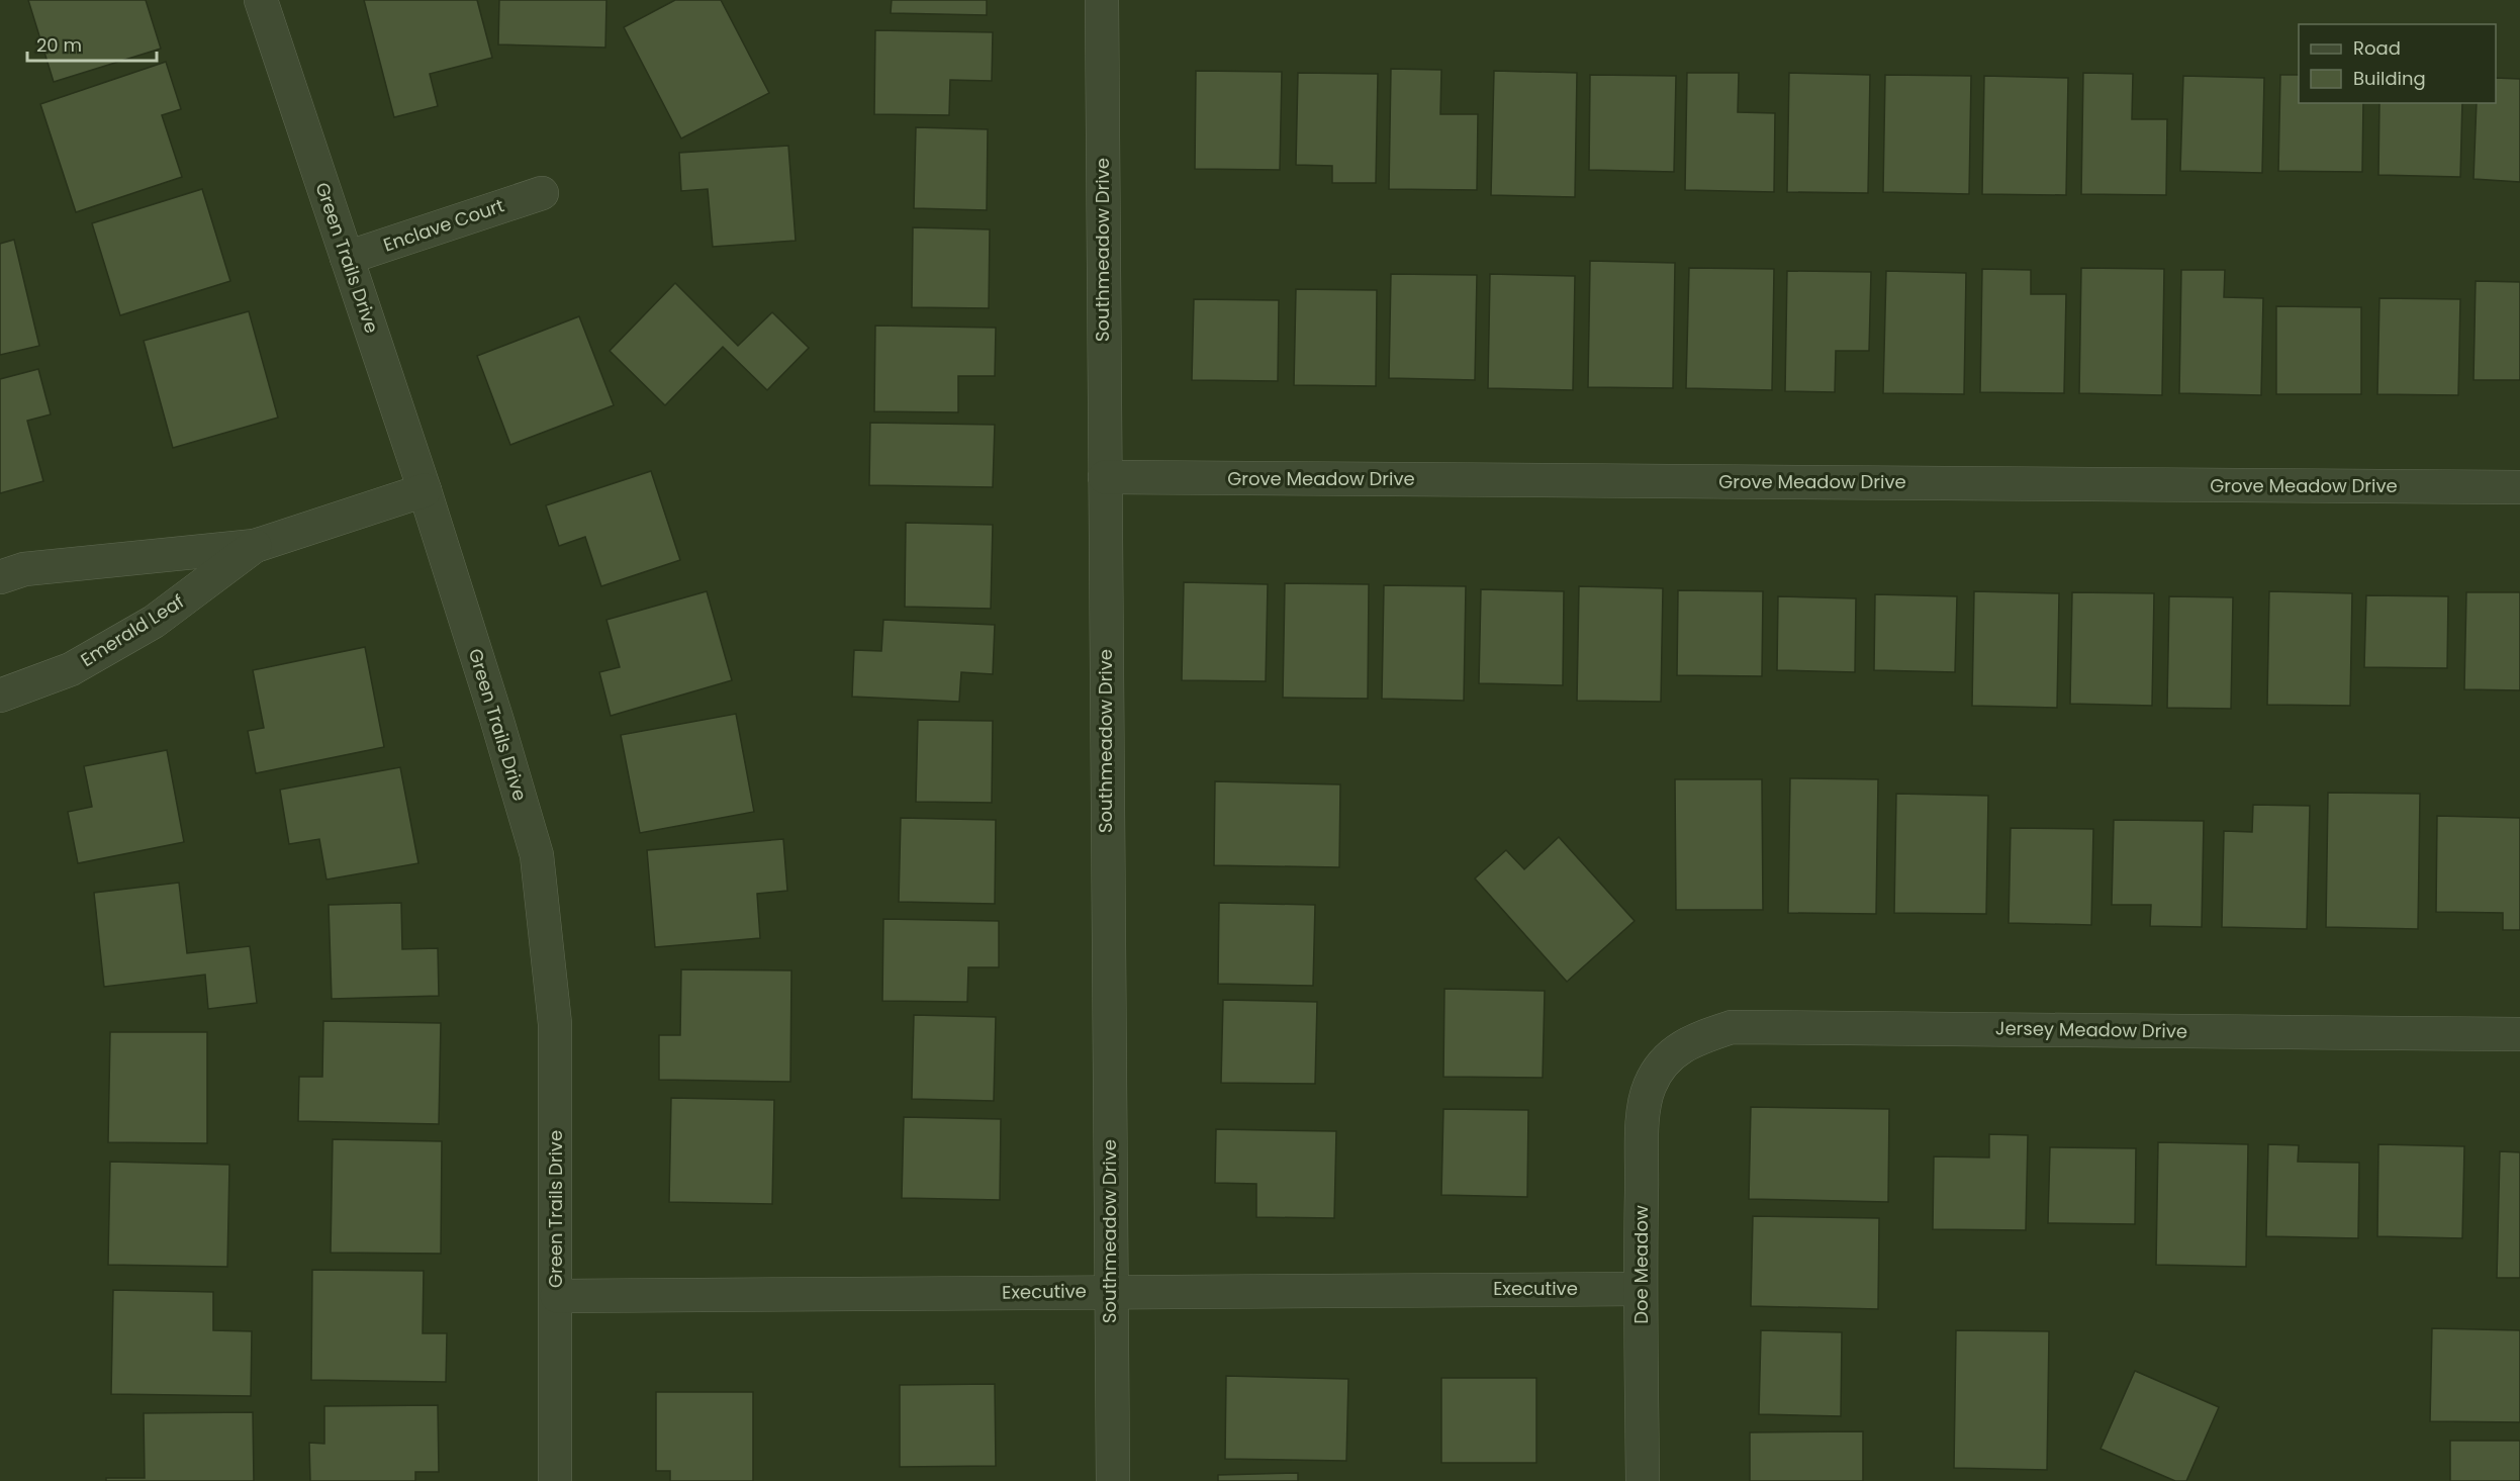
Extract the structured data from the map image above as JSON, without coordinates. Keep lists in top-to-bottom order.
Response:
{
  "streets": {
    "street": [
      "Enclave Court",
      "Southmeadow Drive",
      "Green Trails Drive",
      "Grove Meadow Drive",
      "Emerald Leaf",
      "Jersey Meadow Drive",
      "Doe Meadow",
      "Executive"
    ]
  },
  "crossings": [
    ["Enclave Court", "Green Trails Drive"],
    ["Southmeadow Drive", "Grove Meadow Drive"],
    ["Southmeadow Drive", "Executive"],
    ["Green Trails Drive", "Emerald Leaf"],
    ["Green Trails Drive", "Executive"],
    ["Jersey Meadow Drive", "Doe Meadow"],
    ["Doe Meadow", "Executive"]
  ],
  "legend": ["Road", "Building"],
  "scale_bar": "20 m"
}
